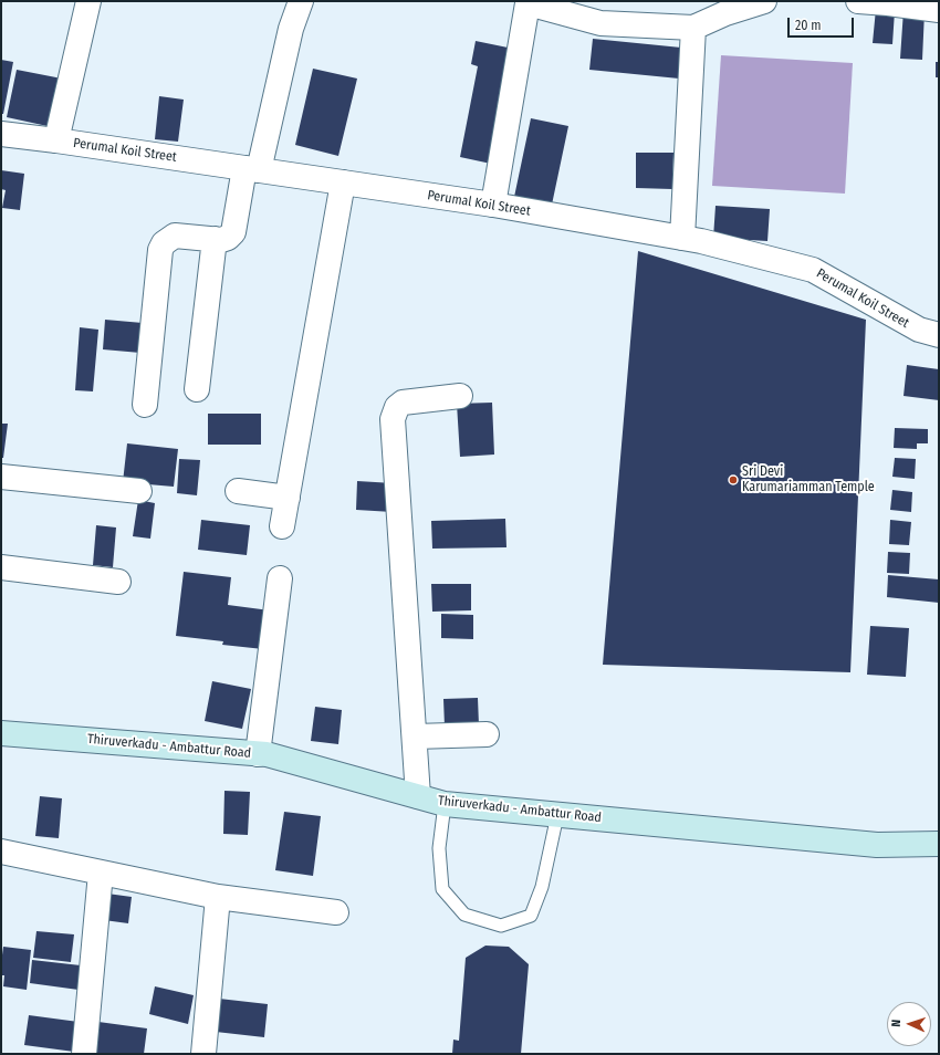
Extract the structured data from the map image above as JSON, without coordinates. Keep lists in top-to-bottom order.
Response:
{
  "streets": {
    "main road": ["Thiruverkadu - Ambattur Road"],
    "street": ["Perumal Koil Street"]
  },
  "places": ["Sri Devi Karumariamman Temple"],
  "scale_bar": "20 m",
  "north": "left"
}
